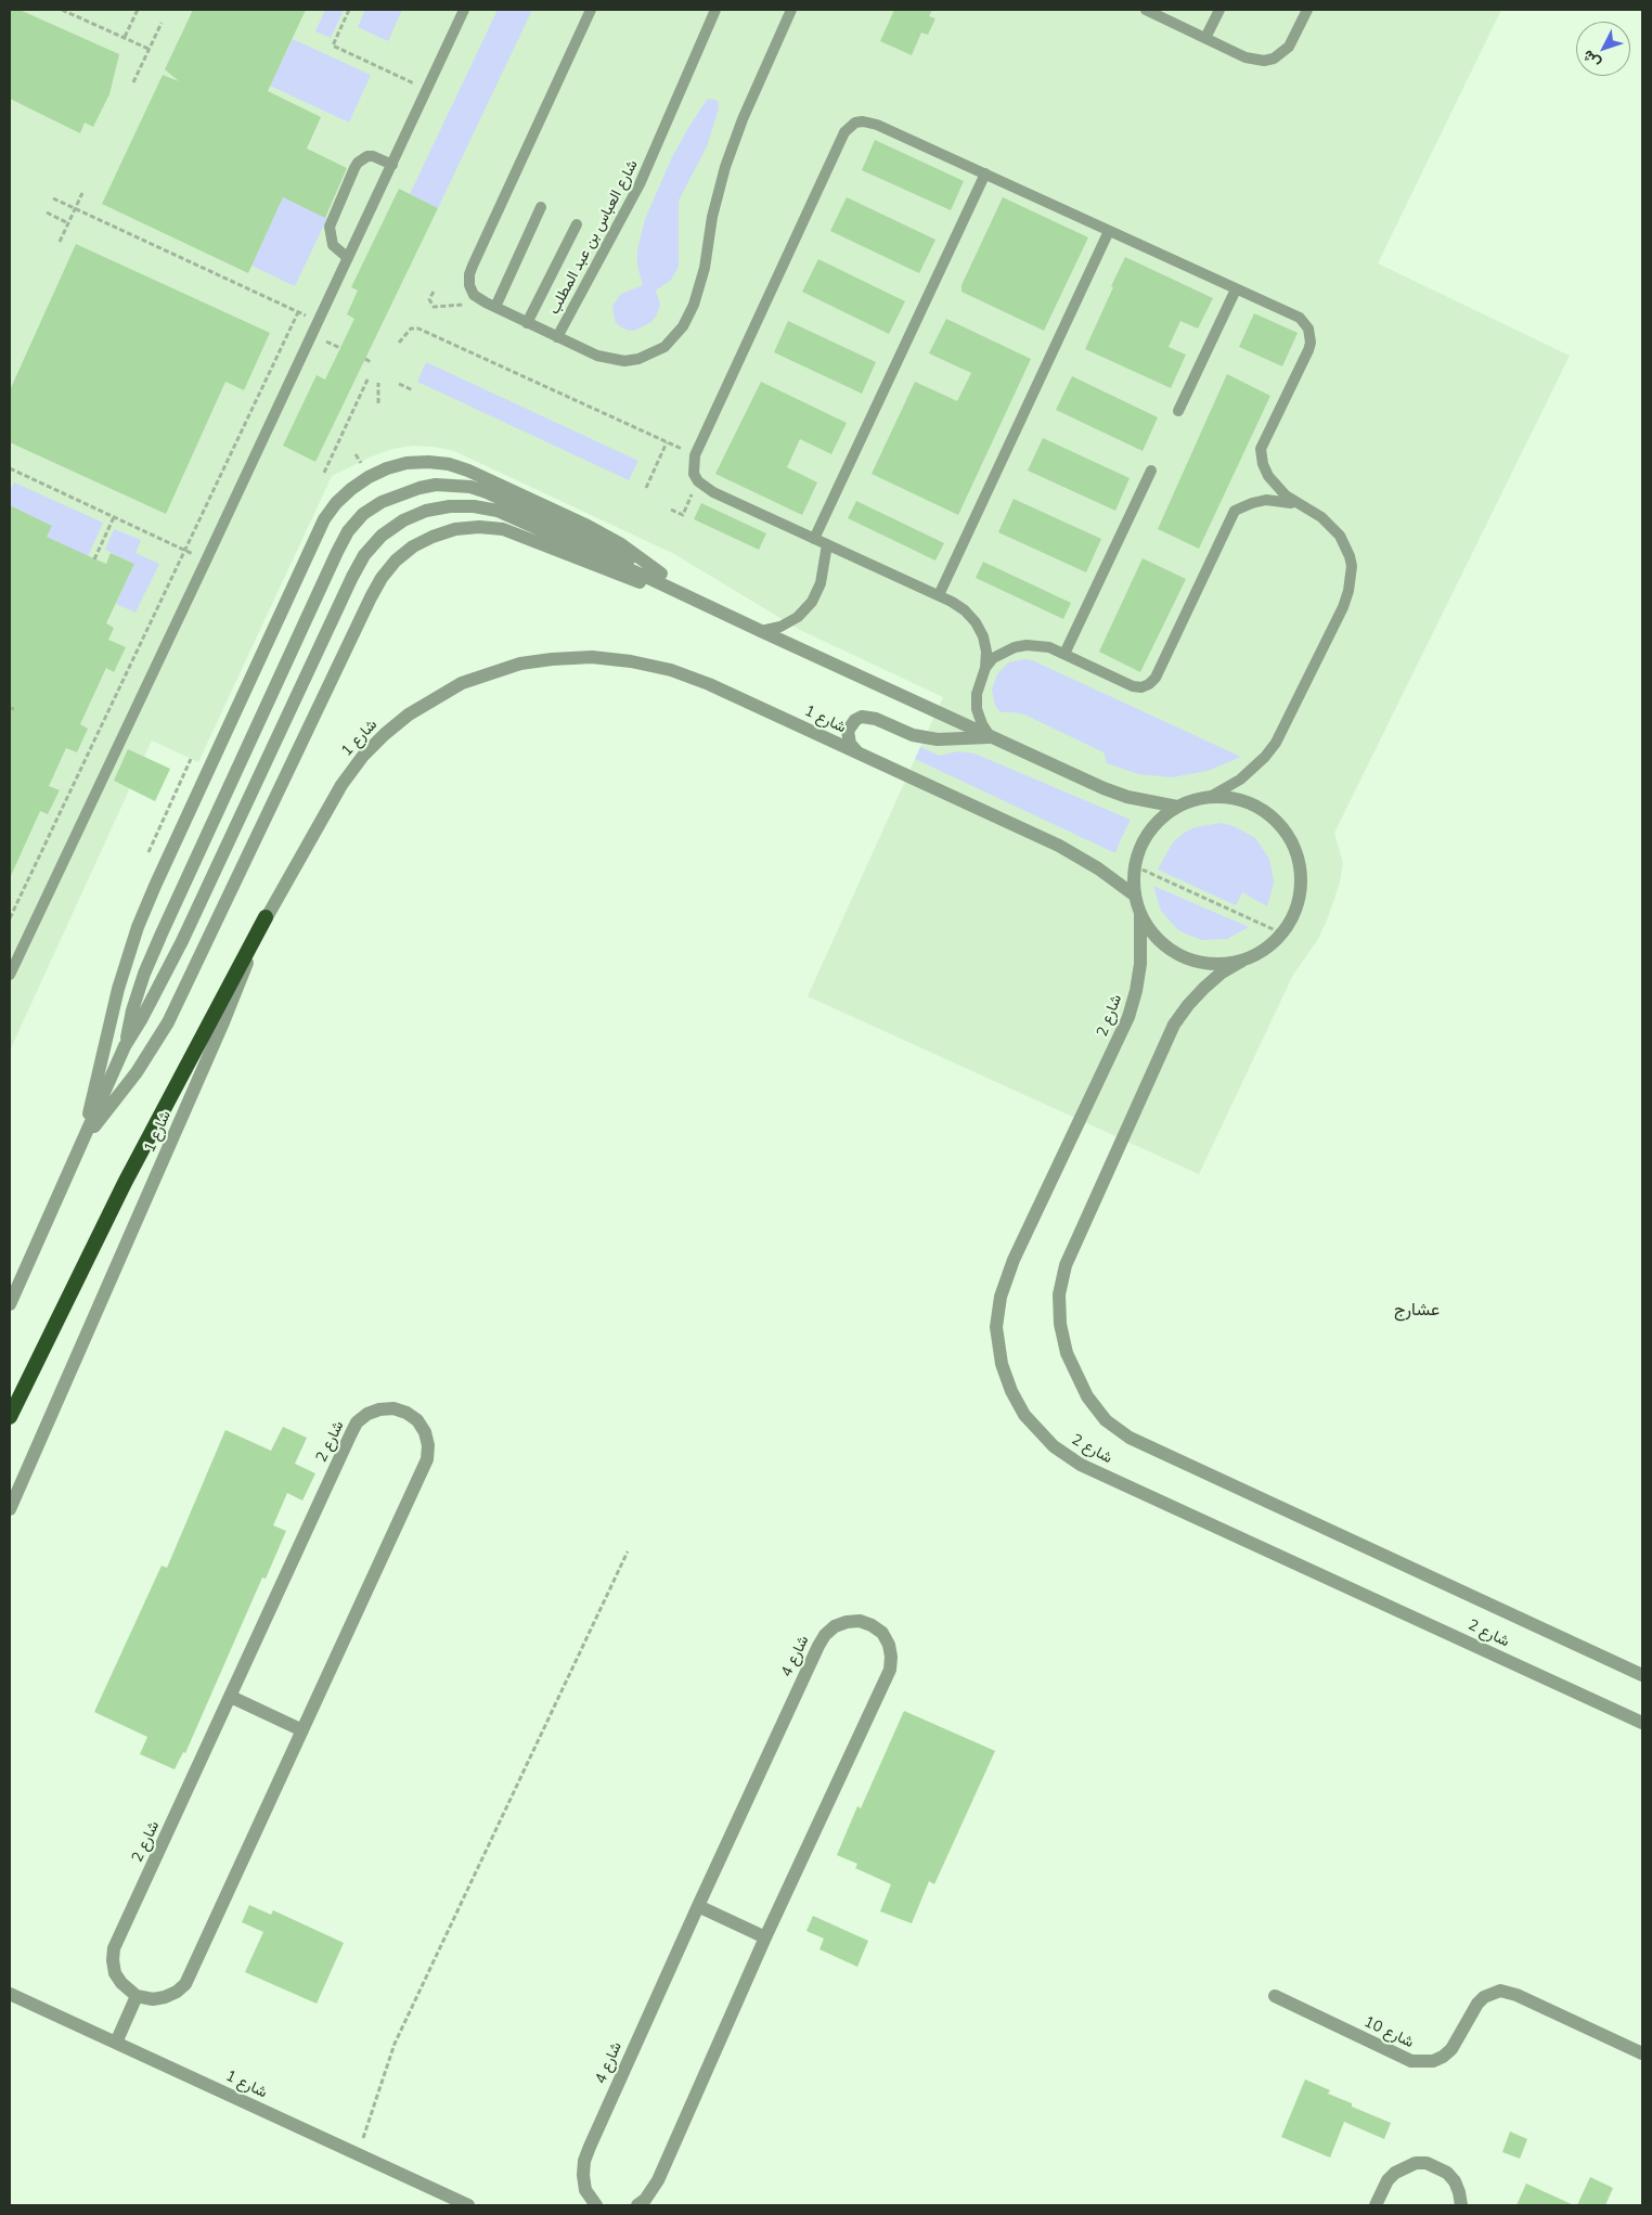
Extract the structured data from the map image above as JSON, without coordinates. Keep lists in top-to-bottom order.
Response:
{
  "streets": {
    "street": [
      "شارع 1",
      "شارع 2",
      "شارع 4",
      "شارع 10"
    ],
    "lane": ["شارع العباس بن عبد المطلب"]
  },
  "districts": ["عشارج"],
  "north": "bottom left"
}
